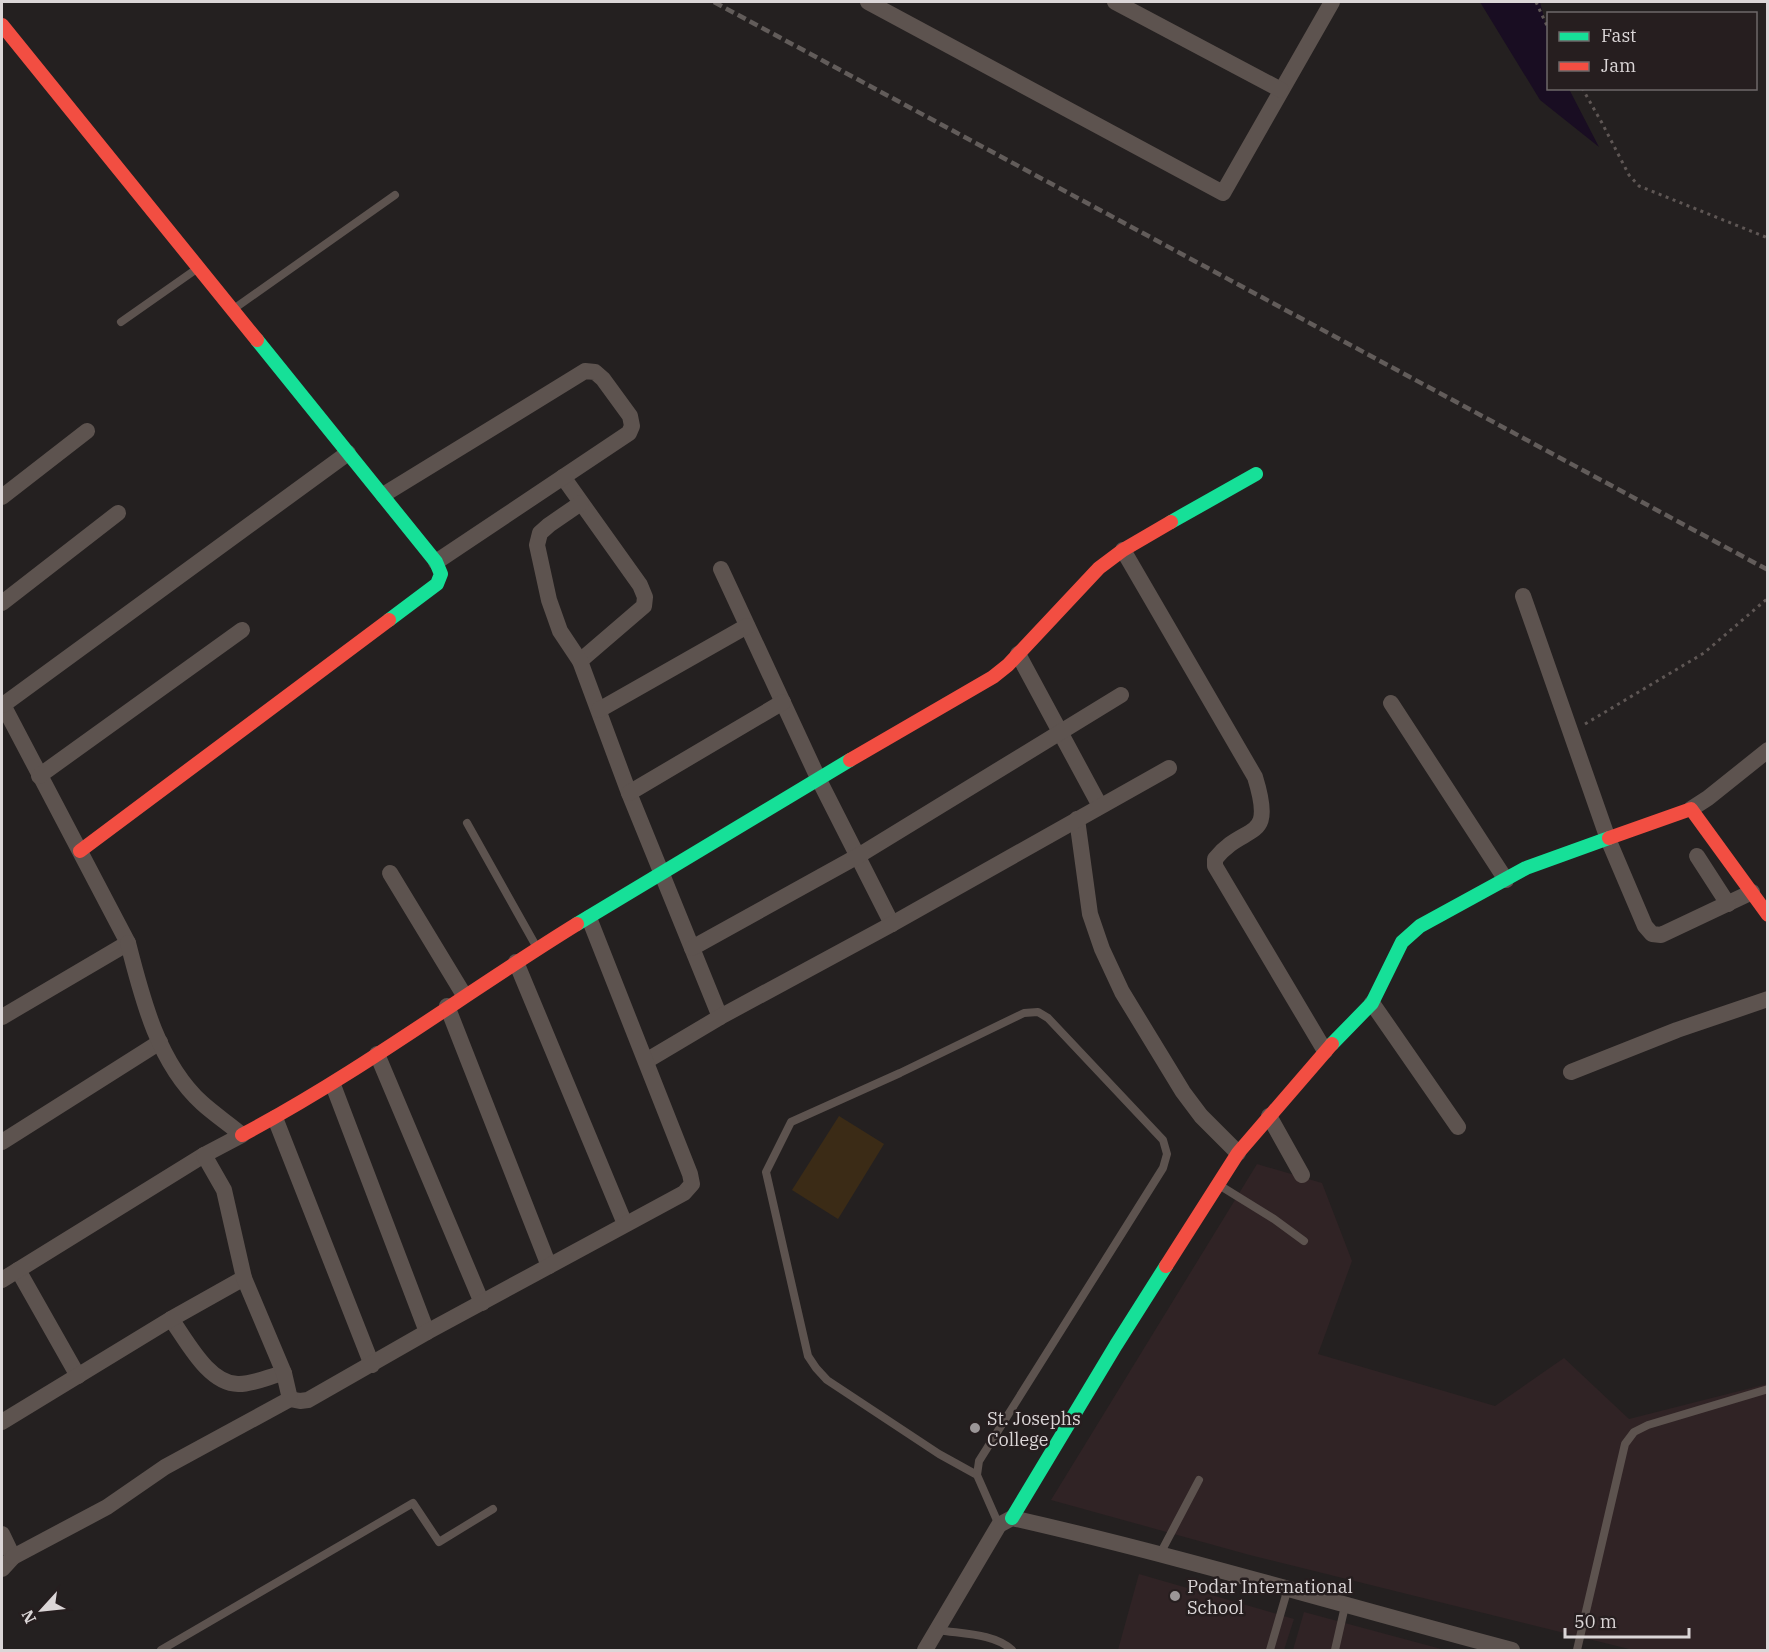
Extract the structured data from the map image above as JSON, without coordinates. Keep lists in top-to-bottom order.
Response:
{
  "places": ["St. Josephs College", "Podar International School"],
  "legend": ["Fast", "Jam"],
  "scale_bar": "50 m",
  "north": "bottom left"
}
